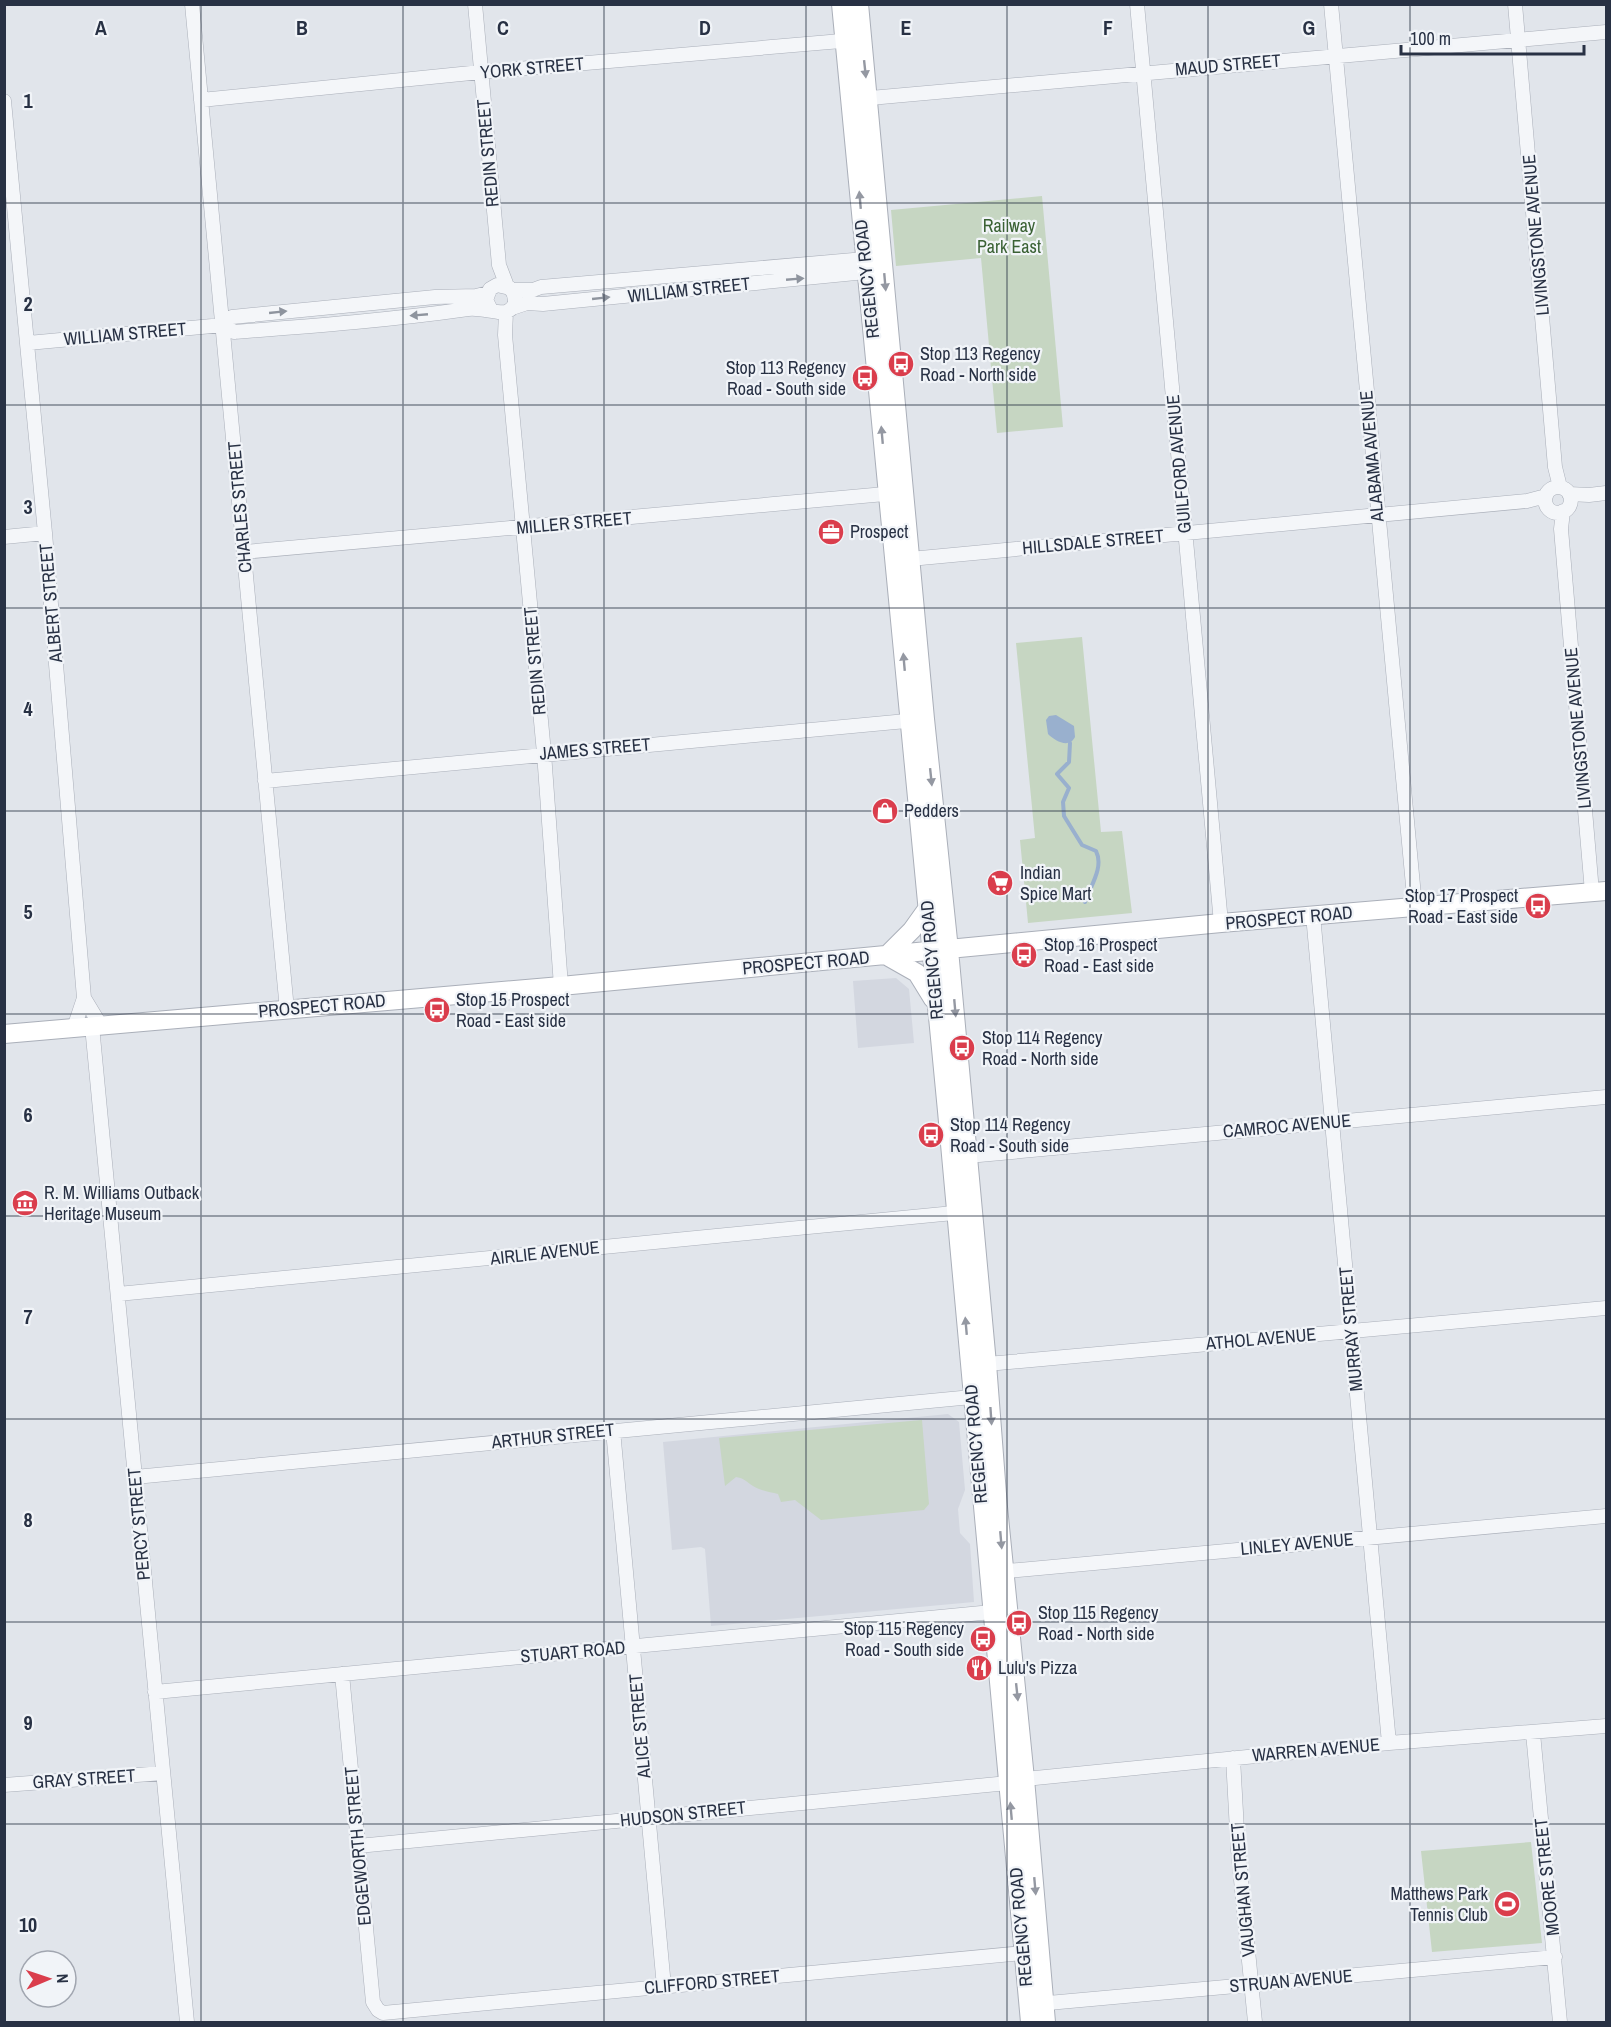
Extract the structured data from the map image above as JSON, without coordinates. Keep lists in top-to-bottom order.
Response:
{
  "streets": {
    "main road": ["REGENCY ROAD", "PROSPECT ROAD"],
    "street": [
      "MAUD STREET",
      "YORK STREET",
      "REDIN STREET",
      "LIVINGSTONE AVENUE",
      "WILLIAM STREET",
      "ALABAMA AVENUE",
      "GUILFORD AVENUE",
      "CHARLES STREET",
      "MILLER STREET",
      "HILLSDALE STREET",
      "ALBERT STREET",
      "JAMES STREET",
      "CAMROC AVENUE",
      "AIRLIE AVENUE",
      "MURRAY STREET",
      "ATHOL AVENUE",
      "ARTHUR STREET",
      "PERCY STREET",
      "LINLEY AVENUE",
      "STUART ROAD",
      "ALICE STREET",
      "WARREN AVENUE",
      "GRAY STREET",
      "HUDSON STREET",
      "EDGEWORTH STREET",
      "MOORE STREET",
      "VAUGHAN STREET",
      "STRUAN AVENUE",
      "CLIFFORD STREET"
    ]
  },
  "crossings": [
    ["MAUD STREET", "LIVINGSTONE AVENUE"],
    ["MAUD STREET", "REGENCY ROAD"],
    ["MAUD STREET", "ALABAMA AVENUE"],
    ["MAUD STREET", "GUILFORD AVENUE"],
    ["YORK STREET", "REDIN STREET"],
    ["YORK STREET", "REGENCY ROAD"],
    ["YORK STREET", "CHARLES STREET"],
    ["REDIN STREET", "WILLIAM STREET"],
    ["REDIN STREET", "MILLER STREET"],
    ["REDIN STREET", "JAMES STREET"],
    ["REDIN STREET", "PROSPECT ROAD"],
    ["LIVINGSTONE AVENUE", "HILLSDALE STREET"],
    ["LIVINGSTONE AVENUE", "PROSPECT ROAD"],
    ["REGENCY ROAD", "WILLIAM STREET"],
    ["REGENCY ROAD", "MILLER STREET"],
    ["REGENCY ROAD", "HILLSDALE STREET"],
    ["REGENCY ROAD", "JAMES STREET"],
    ["REGENCY ROAD", "PROSPECT ROAD"],
    ["REGENCY ROAD", "CAMROC AVENUE"],
    ["REGENCY ROAD", "AIRLIE AVENUE"],
    ["REGENCY ROAD", "ATHOL AVENUE"],
    ["REGENCY ROAD", "ARTHUR STREET"],
    ["REGENCY ROAD", "LINLEY AVENUE"],
    ["REGENCY ROAD", "STUART ROAD"],
    ["REGENCY ROAD", "WARREN AVENUE"],
    ["REGENCY ROAD", "HUDSON STREET"],
    ["REGENCY ROAD", "STRUAN AVENUE"],
    ["REGENCY ROAD", "CLIFFORD STREET"],
    ["WILLIAM STREET", "CHARLES STREET"],
    ["WILLIAM STREET", "ALBERT STREET"],
    ["ALABAMA AVENUE", "HILLSDALE STREET"],
    ["ALABAMA AVENUE", "PROSPECT ROAD"],
    ["GUILFORD AVENUE", "HILLSDALE STREET"],
    ["GUILFORD AVENUE", "PROSPECT ROAD"],
    ["CHARLES STREET", "MILLER STREET"],
    ["CHARLES STREET", "JAMES STREET"],
    ["CHARLES STREET", "PROSPECT ROAD"],
    ["ALBERT STREET", "PROSPECT ROAD"],
    ["ALBERT STREET", "PERCY STREET"],
    ["PROSPECT ROAD", "MURRAY STREET"],
    ["PROSPECT ROAD", "PERCY STREET"],
    ["CAMROC AVENUE", "MURRAY STREET"],
    ["AIRLIE AVENUE", "PERCY STREET"],
    ["MURRAY STREET", "ATHOL AVENUE"],
    ["MURRAY STREET", "LINLEY AVENUE"],
    ["MURRAY STREET", "WARREN AVENUE"],
    ["ARTHUR STREET", "PERCY STREET"],
    ["ARTHUR STREET", "ALICE STREET"],
    ["PERCY STREET", "STUART ROAD"],
    ["PERCY STREET", "GRAY STREET"],
    ["STUART ROAD", "ALICE STREET"],
    ["STUART ROAD", "EDGEWORTH STREET"],
    ["ALICE STREET", "HUDSON STREET"],
    ["ALICE STREET", "CLIFFORD STREET"],
    ["WARREN AVENUE", "HUDSON STREET"],
    ["WARREN AVENUE", "MOORE STREET"],
    ["WARREN AVENUE", "VAUGHAN STREET"],
    ["HUDSON STREET", "EDGEWORTH STREET"],
    ["EDGEWORTH STREET", "CLIFFORD STREET"],
    ["MOORE STREET", "STRUAN AVENUE"],
    ["VAUGHAN STREET", "STRUAN AVENUE"]
  ],
  "parks": ["Railway Park East"],
  "places": {
    "bus stop": [
      "Stop 113 Regency Road - North side",
      "Stop 113 Regency Road - South side",
      "Stop 17 Prospect Road - East side",
      "Stop 16 Prospect Road - East side",
      "Stop 15 Prospect Road - East side",
      "Stop 114 Regency Road - North side",
      "Stop 114 Regency Road - South side",
      "Stop 115 Regency Road - North side",
      "Stop 115 Regency Road - South side"
    ],
    "office": ["Prospect"],
    "shop": ["Pedders"],
    "supermarket": ["Indian Spice Mart"],
    "museum": ["R. M. Williams Outback Heritage Museum"],
    "restaurant": ["Lulu's Pizza"],
    "sports": ["Matthews Park Tennis Club"]
  },
  "scale_bar": "100 m",
  "north": "right",
  "grid": {
    "columns": [
      "A",
      "B",
      "C",
      "D",
      "E",
      "F",
      "G"
    ],
    "rows": [
      "1",
      "2",
      "3",
      "4",
      "5",
      "6",
      "7",
      "8",
      "9",
      "10"
    ]
  }
}
